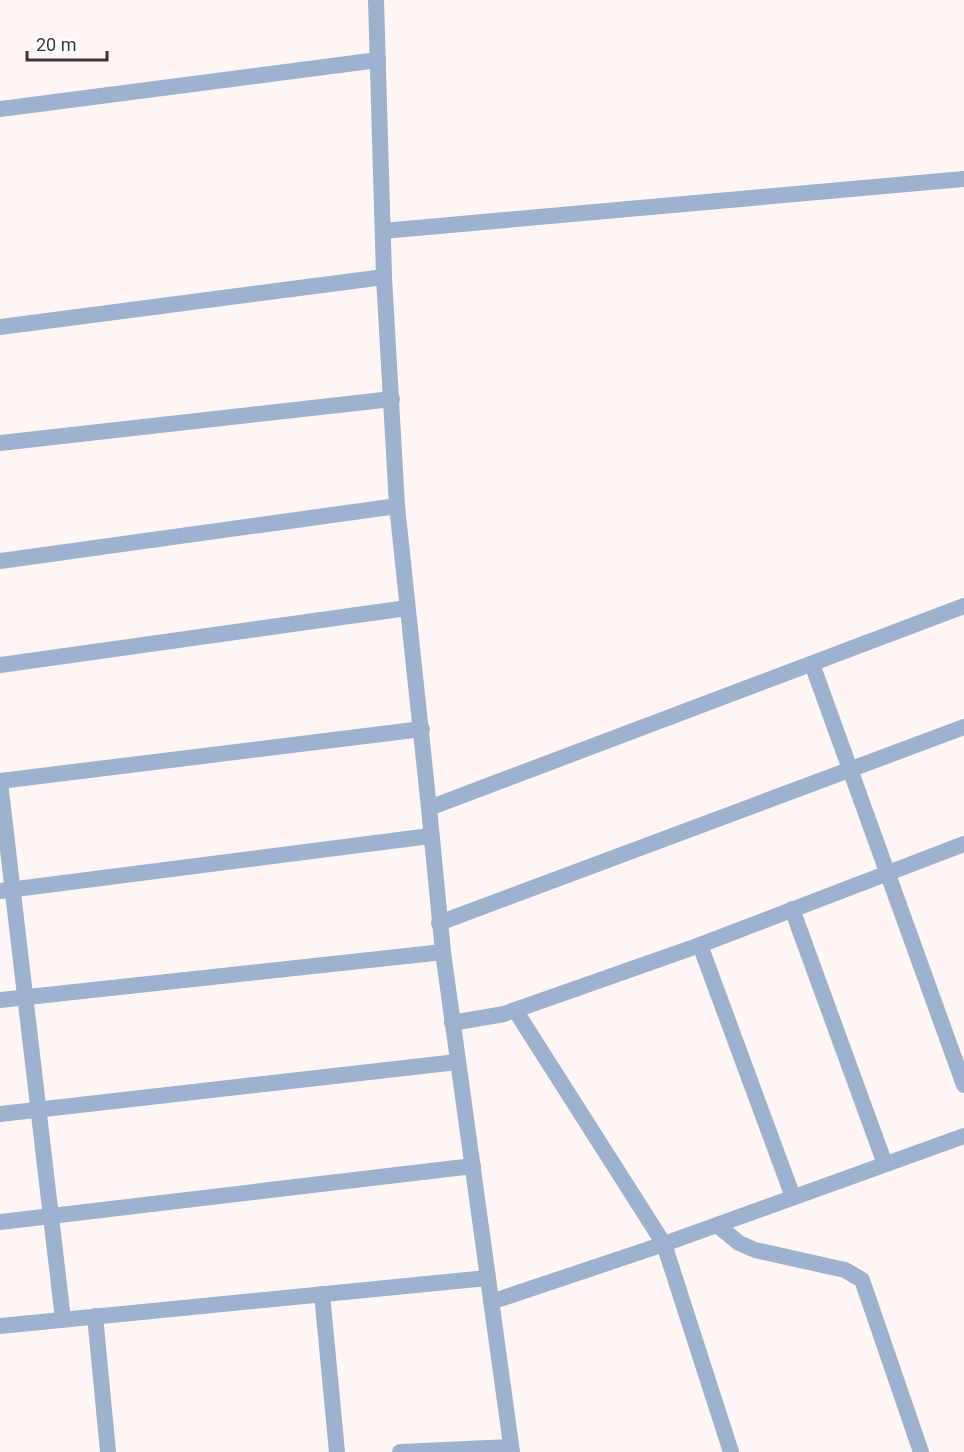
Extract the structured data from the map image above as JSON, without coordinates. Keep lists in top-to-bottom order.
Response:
{
  "scale_bar": "20 m"
}
